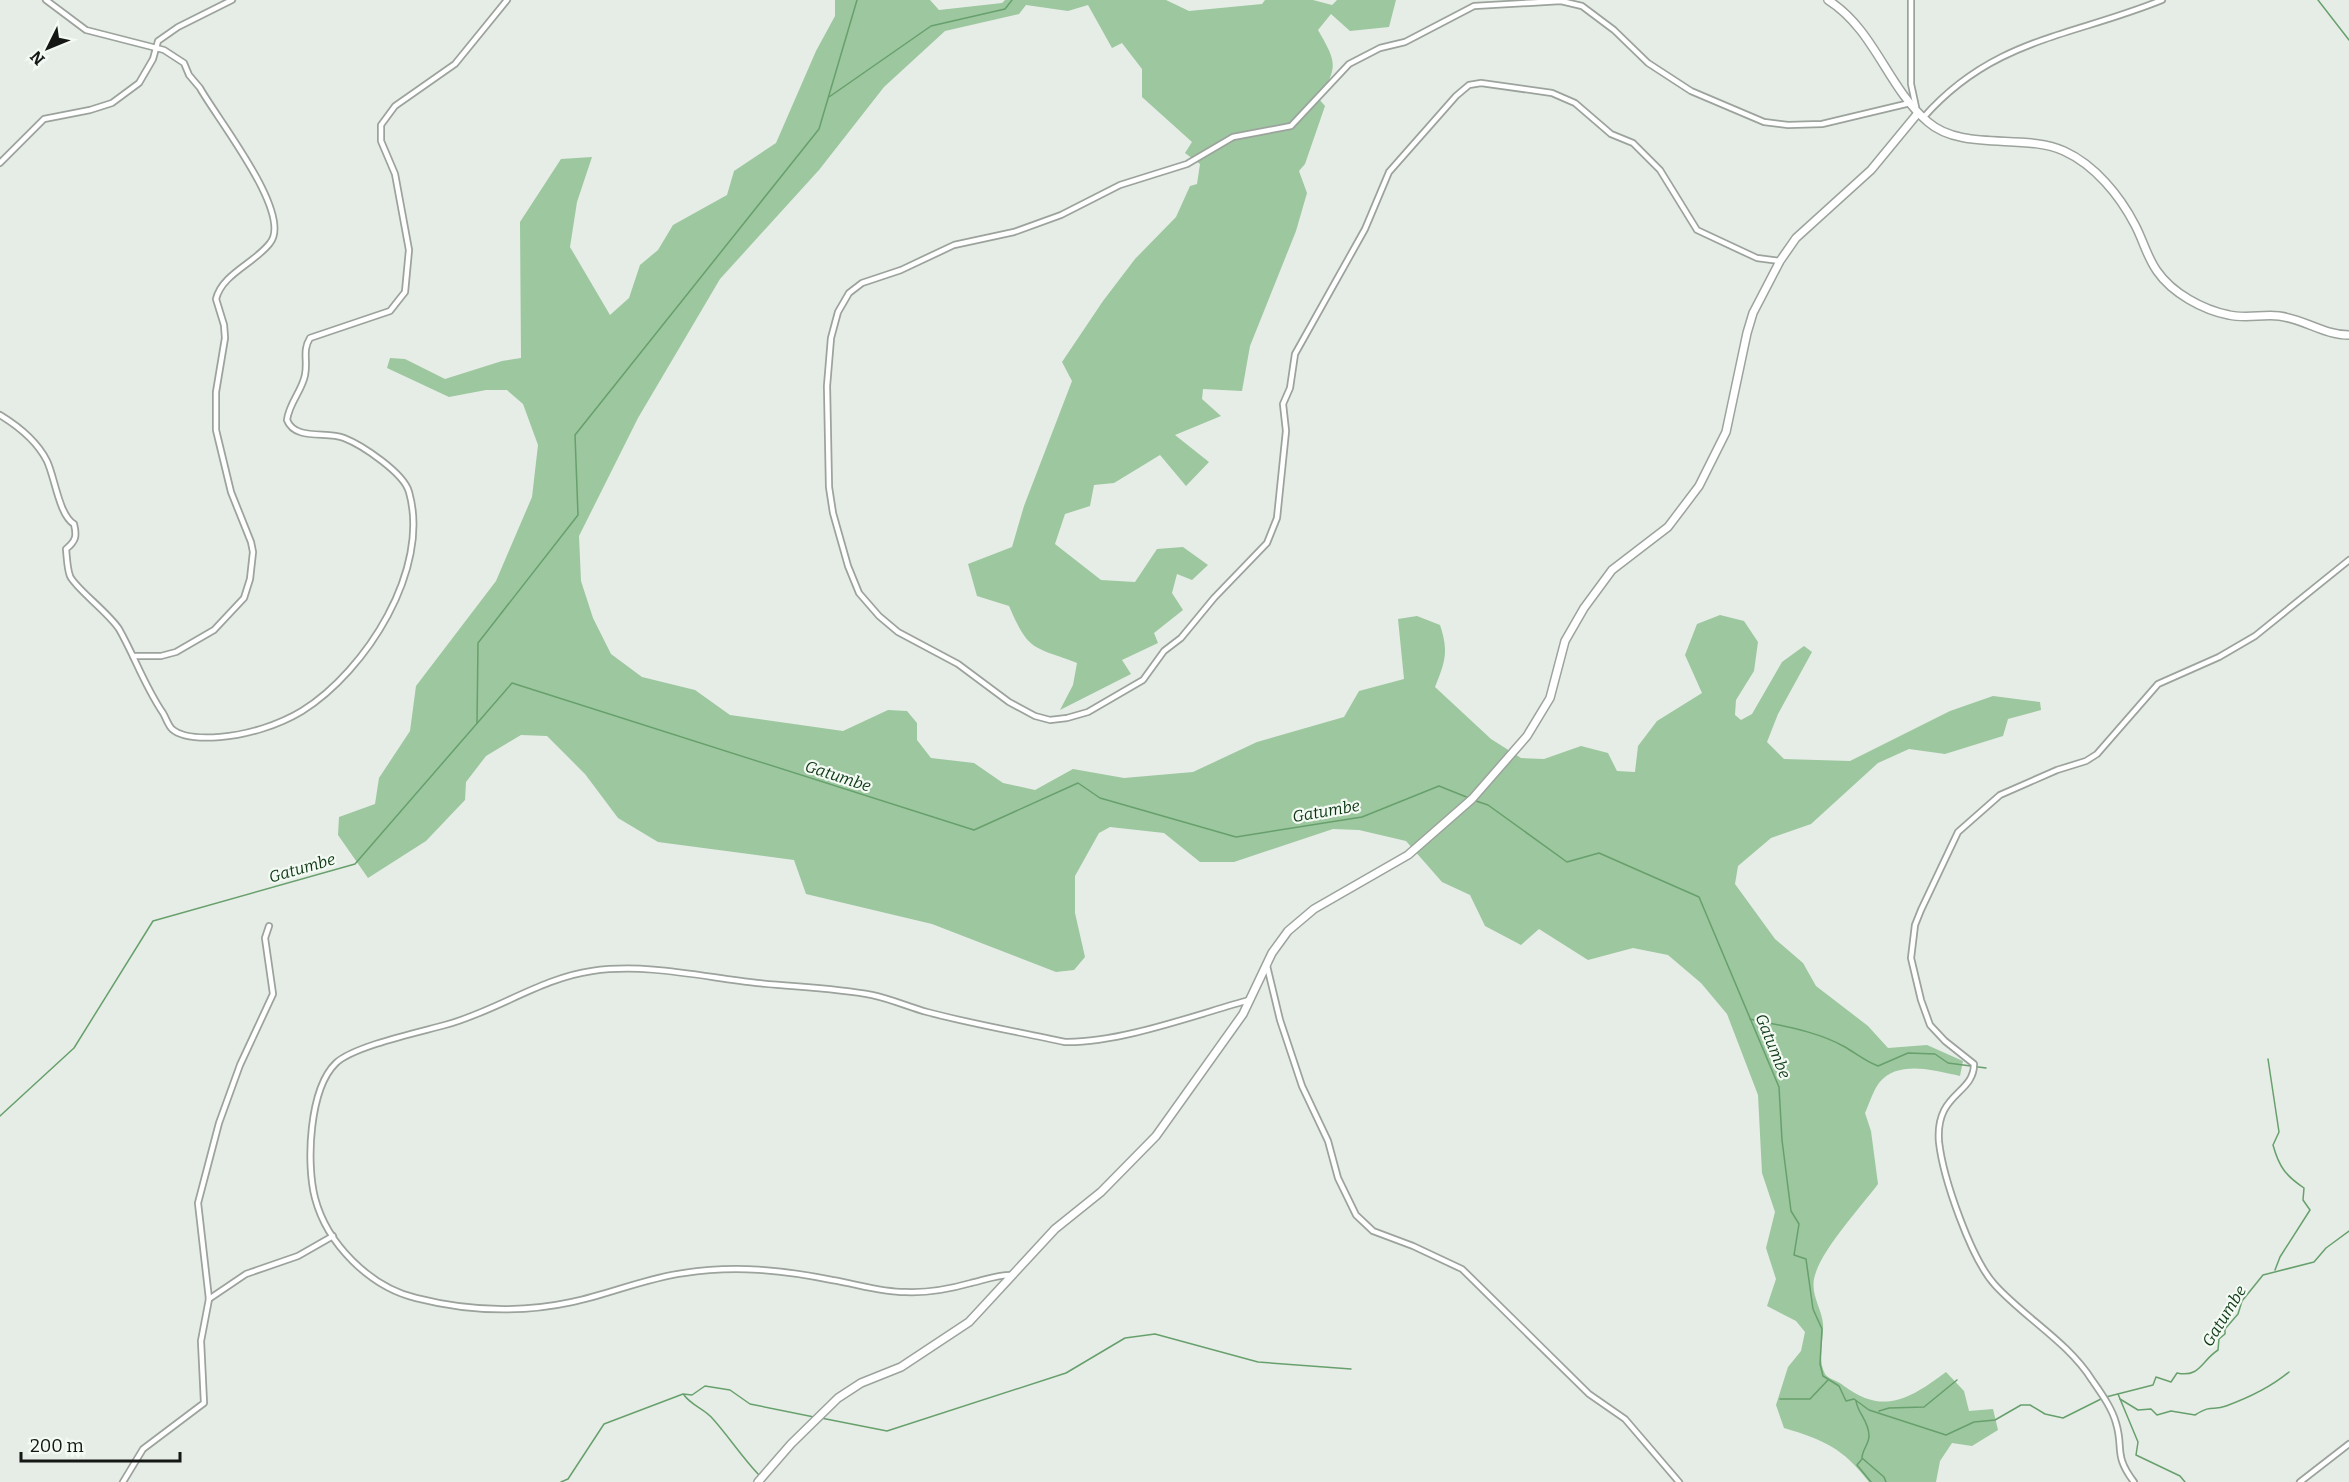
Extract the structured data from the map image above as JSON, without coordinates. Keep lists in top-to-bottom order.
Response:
{
  "water": ["Gatumbe"],
  "scale_bar": "200 m",
  "north": "bottom left"
}
